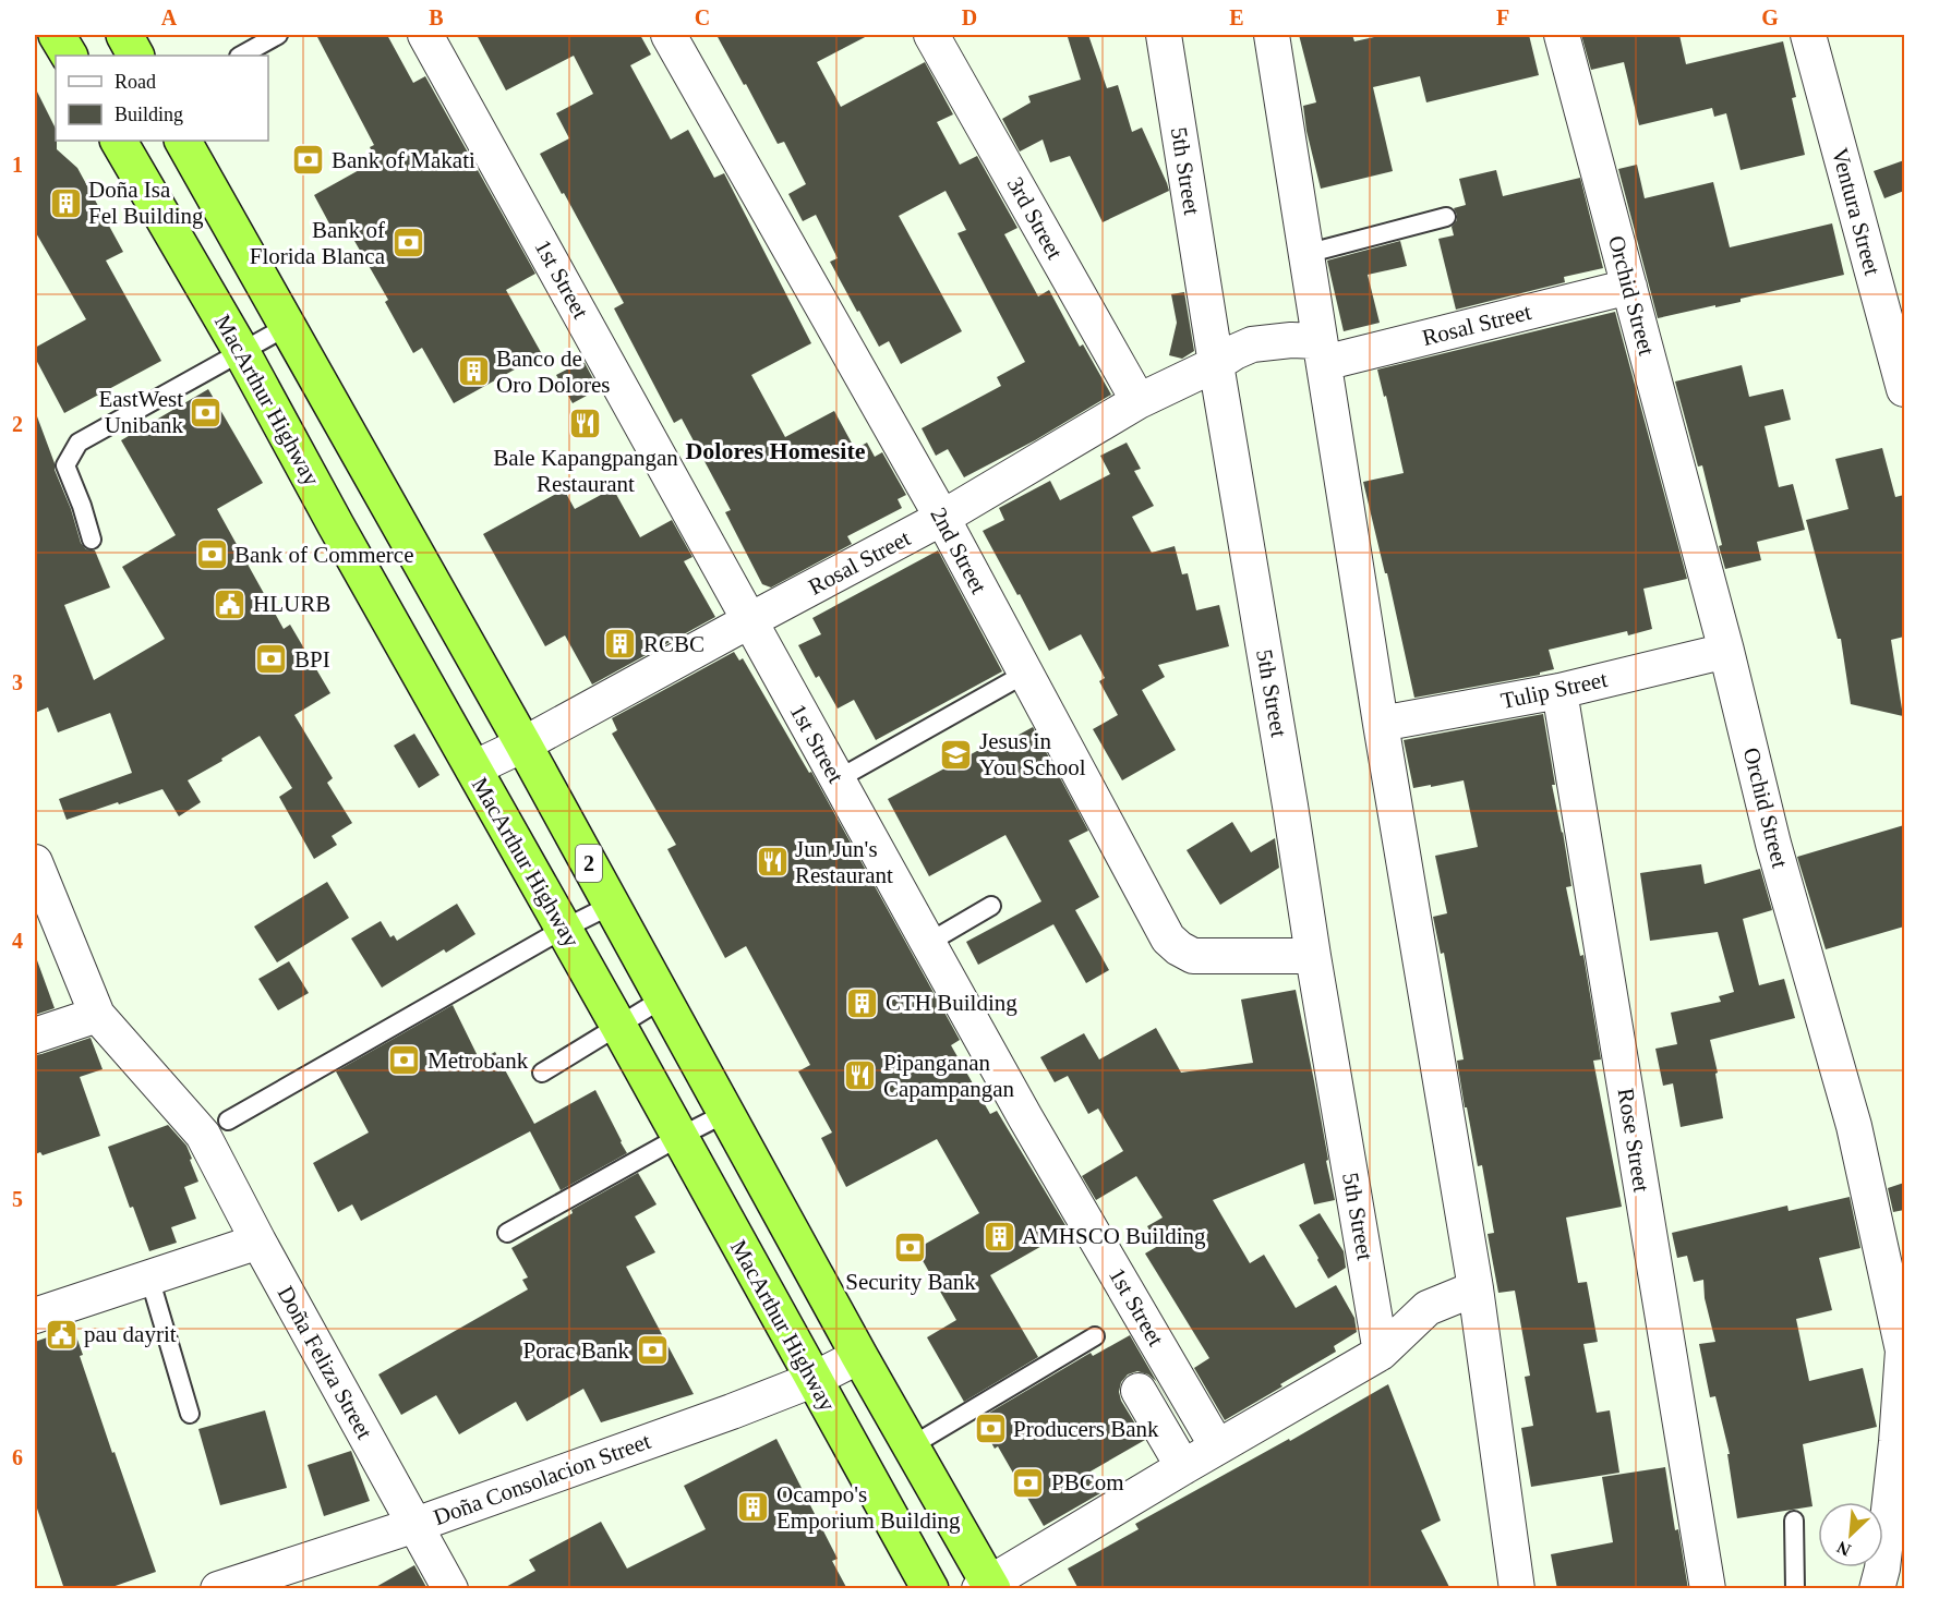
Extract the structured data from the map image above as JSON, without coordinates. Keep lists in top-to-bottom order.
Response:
{
  "streets": {
    "highway": ["MacArthur Highway", "2"],
    "street": [
      "5th Street",
      "Ventura Street",
      "3rd Street",
      "1st Street",
      "Orchid Street",
      "Rosal Street",
      "2nd Street",
      "Tulip Street",
      "Rose Street",
      "Doña Feliza Street",
      "Doña Consolacion Street"
    ]
  },
  "crossings": [
    ["5th Street", "Rosal Street"],
    ["5th Street", "2nd Street"],
    ["3rd Street", "Rosal Street"],
    ["1st Street", "Rosal Street"],
    ["Orchid Street", "Rosal Street"],
    ["Orchid Street", "Tulip Street"],
    ["Rosal Street", "MacArthur Highway"],
    ["Rosal Street", "2nd Street"],
    ["Rosal Street", "2"],
    ["MacArthur Highway", "Doña Consolacion Street"],
    ["Tulip Street", "Rose Street"],
    ["2", "Doña Consolacion Street"],
    ["Doña Feliza Street", "Doña Consolacion Street"]
  ],
  "districts": ["Dolores Homesite"],
  "places": {
    "bank": [
      "Bank of Makati",
      "Bank of Florida Blanca",
      "EastWest Unibank",
      "Bank of Commerce",
      "BPI",
      "Metrobank",
      "Security Bank",
      "Porac Bank",
      "Producers Bank",
      "PBCom"
    ],
    "building": [
      "Doña Isa Fel Building",
      "Banco de Oro Dolores",
      "RCBC",
      "CTH Building",
      "AMHSCO Building",
      "Ocampo's Emporium Building"
    ],
    "restaurant": ["Bale Kapangpangan Restaurant", "Jun Jun's Restaurant", "Pipanganan Capampangan"],
    "public building": ["HLURB", "pau dayrit"],
    "school or university": ["Jesus in You School"]
  },
  "legend": ["Road", "Building"],
  "north": "bottom left",
  "grid": {
    "columns": [
      "A",
      "B",
      "C",
      "D",
      "E",
      "F",
      "G"
    ],
    "rows": [
      "1",
      "2",
      "3",
      "4",
      "5",
      "6"
    ]
  }
}
